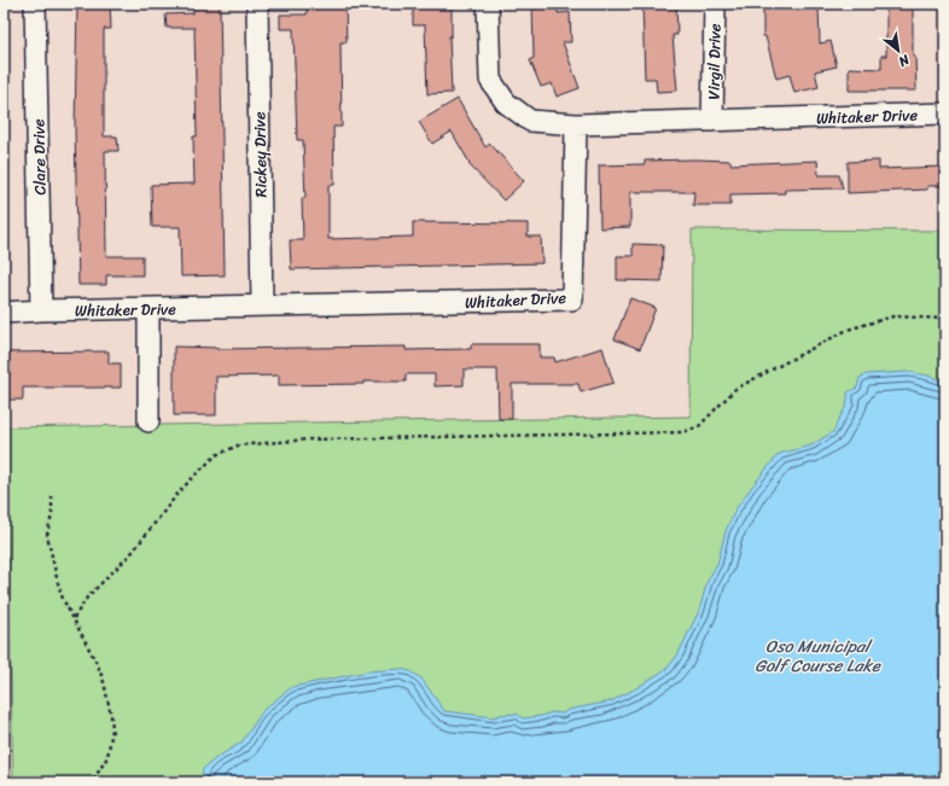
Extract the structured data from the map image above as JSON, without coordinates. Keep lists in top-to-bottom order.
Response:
{
  "streets": {
    "street": [
      "Virgil Drive",
      "Whitaker Drive",
      "Rickey Drive",
      "Clare Drive"
    ]
  },
  "crossings": [
    ["Virgil Drive", "Whitaker Drive"],
    ["Whitaker Drive", "Rickey Drive"],
    ["Whitaker Drive", "Clare Drive"]
  ],
  "water": ["Oso Municipal Golf Course Lake"],
  "north": "bottom right"
}
